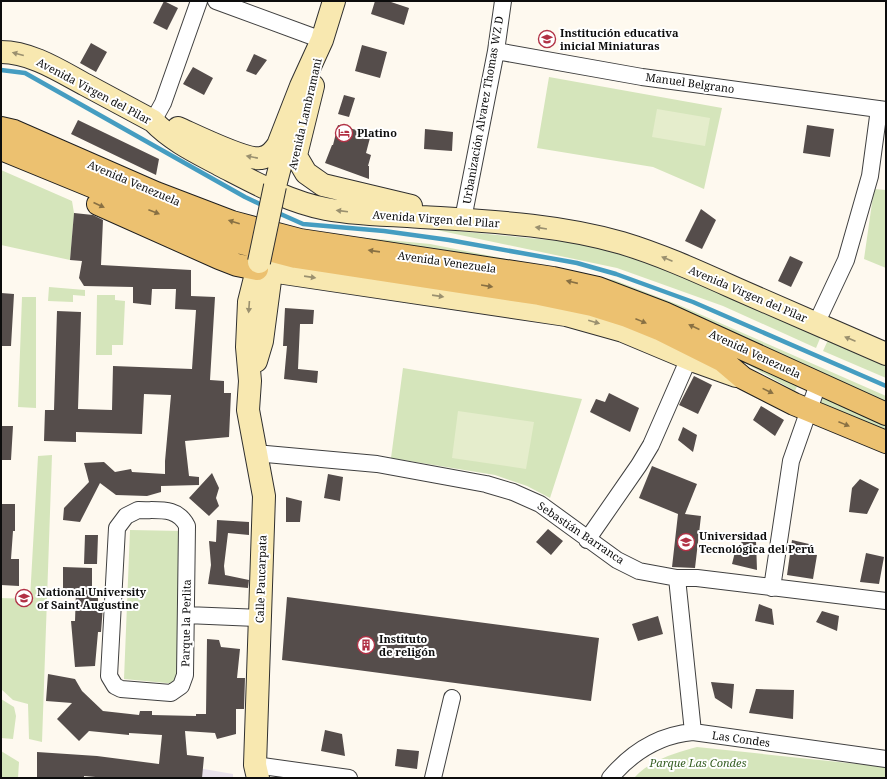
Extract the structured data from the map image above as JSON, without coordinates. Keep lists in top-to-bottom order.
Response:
{
  "streets": {
    "main road": [
      "Avenida Virgen del Pilar",
      "Avenida Lambramani",
      "Avenida Venezuela",
      "Calle Paucarpata"
    ],
    "street": [
      "Manuel Belgrano",
      "Urbanización Alvarez Thomas WZ D",
      "Sebastián Barranca",
      "Parque la Perlita",
      "Las Condes"
    ]
  },
  "crossings": [
    ["Manuel Belgrano", "Urbanización Alvarez Thomas WZ D"],
    ["Avenida Virgen del Pilar", "Urbanización Alvarez Thomas WZ D"],
    ["Avenida Lambramani", "Calle Paucarpata"],
    ["Avenida Venezuela", "Calle Paucarpata"],
    ["Sebastián Barranca", "Calle Paucarpata"]
  ],
  "parks": ["Parque Las Condes"],
  "places": {
    "school or university": ["Institución educativa inicial Miniaturas", "Universidad Tecnológica del Perú", "National University of Saint Augustine"],
    "hotel": ["Platino"],
    "building": ["Instituto de religón"]
  }
}
